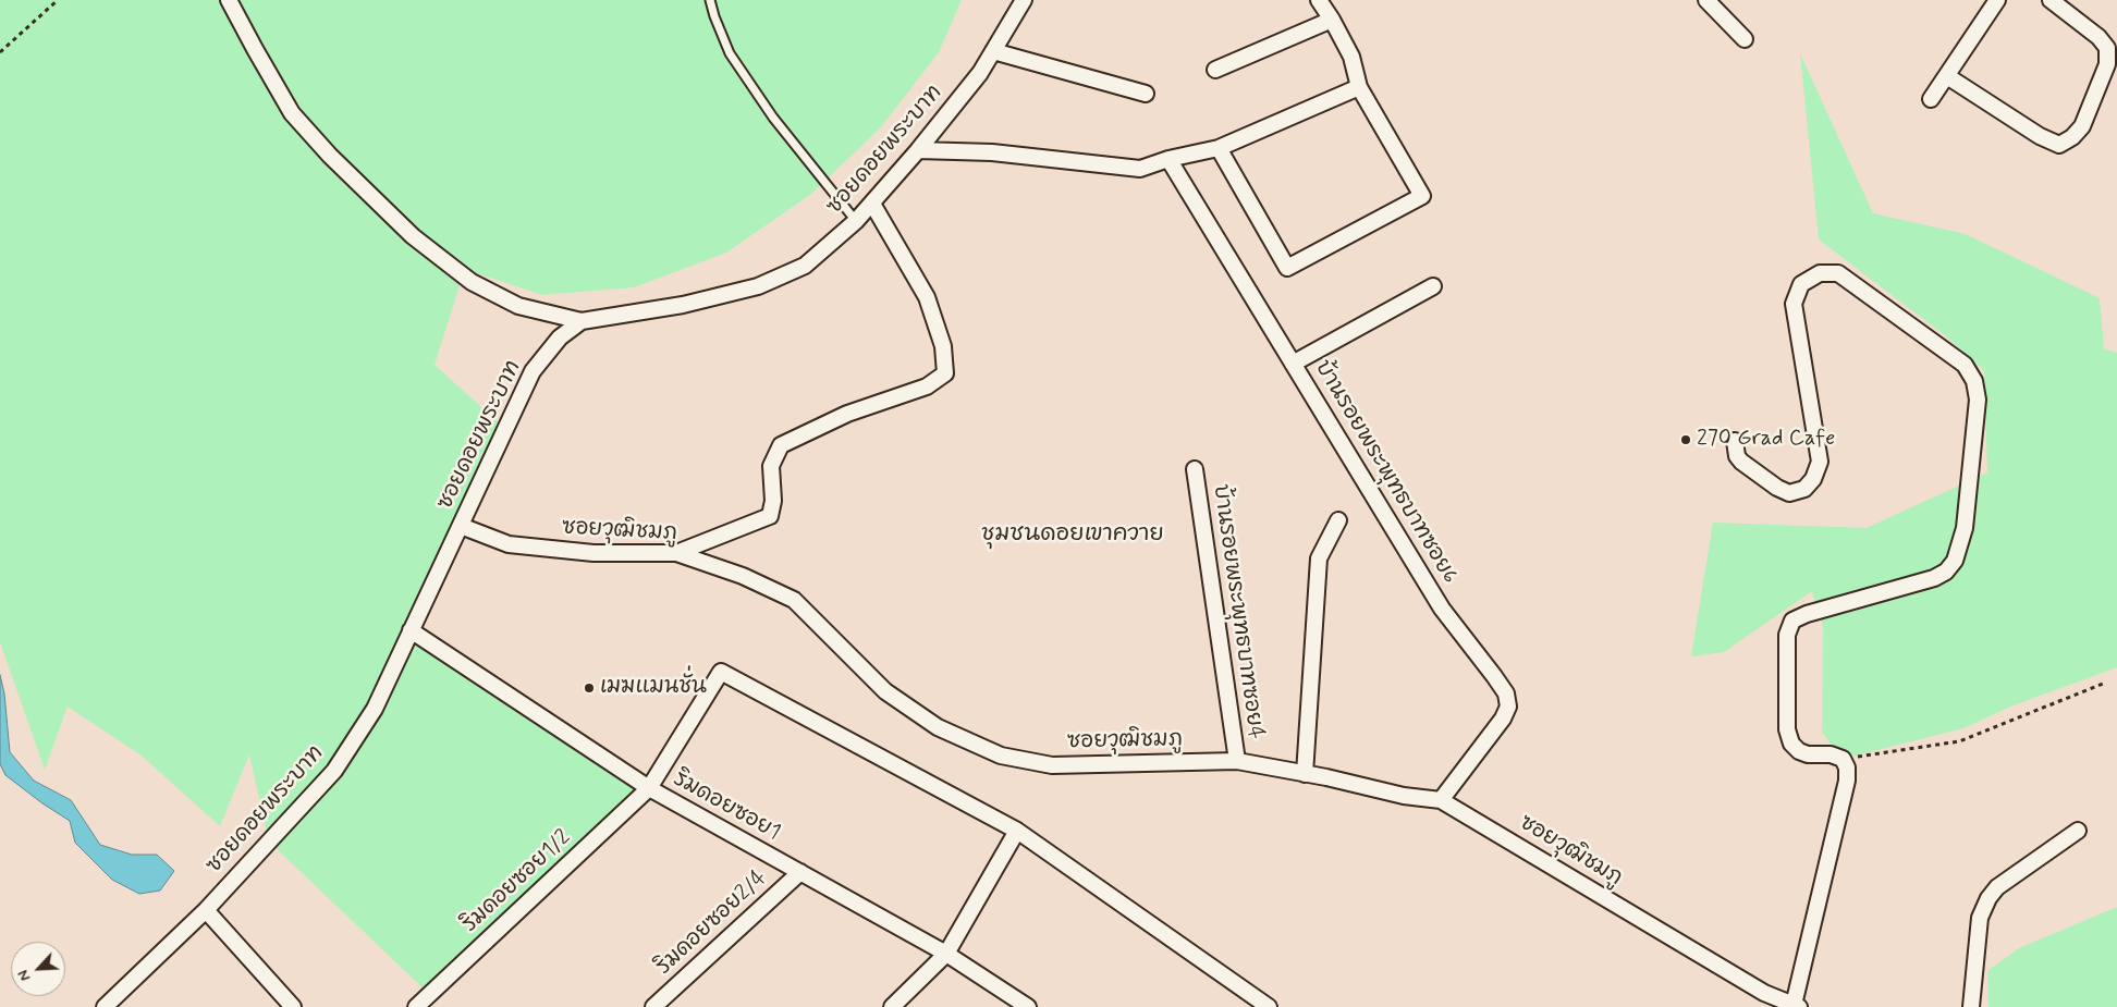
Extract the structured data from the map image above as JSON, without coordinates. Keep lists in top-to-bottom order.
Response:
{
  "streets": {
    "street": [
      "ซอยดอยพระบาท",
      "บ้านรอยพระพุทธบาทซอย6",
      "ซอยวุฒิชมภู",
      "บ้านรอยพระพุทธบาทซอย4",
      "ริมดอยซอย1",
      "ริมดอยซอย1/2",
      "ริมดอยซอย2/4"
    ]
  },
  "crossings": [
    ["ซอยดอยพระบาท", "ซอยวุฒิชมภู"],
    ["ซอยดอยพระบาท", "ริมดอยซอย1"],
    ["บ้านรอยพระพุทธบาทซอย6", "ซอยวุฒิชมภู"],
    ["ซอยวุฒิชมภู", "บ้านรอยพระพุทธบาทซอย4"],
    ["ริมดอยซอย1", "ริมดอยซอย1/2"],
    ["ริมดอยซอย1", "ริมดอยซอย2/4"]
  ],
  "districts": ["ชุมชนดอยเขาควาย"],
  "places": ["270 Grad Cafe", "เมฆแมนชั่น"],
  "north": "bottom left"
}
